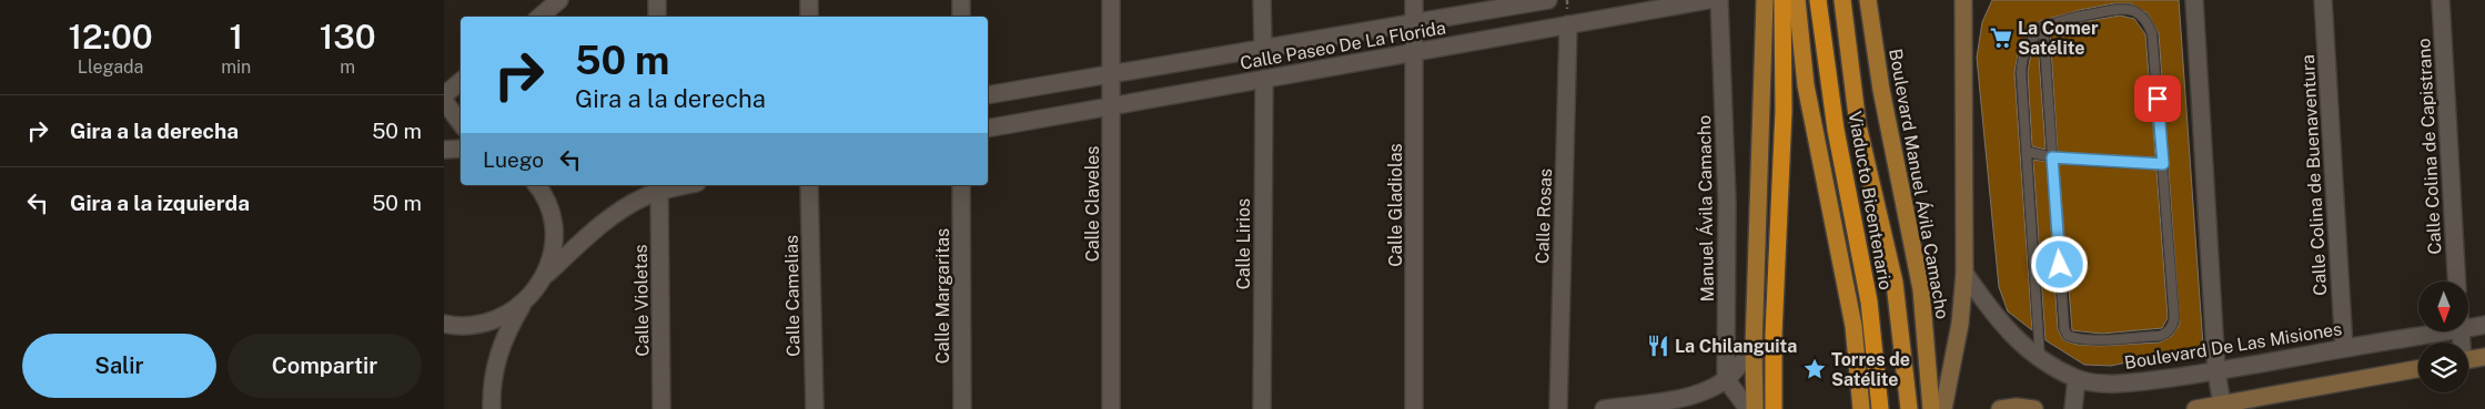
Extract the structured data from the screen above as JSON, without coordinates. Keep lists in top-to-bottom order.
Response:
{
  "streets": {
    "highway": ["Viaducto Bicentenario"],
    "main road": ["Boulevard Manuel Ávila Camacho"],
    "street": [
      "Calle Paseo De La Florida",
      "Calle Colina de Capistrano",
      "Calle Colina de Buenaventura",
      "Calle Claveles",
      "Calle Gladiolas",
      "Manuel Ávila Camacho",
      "Calle Rosas",
      "Calle Lirios",
      "Calle Camelias",
      "Calle Margaritas",
      "Calle Violetas",
      "Boulevard De Las Misiones"
    ]
  },
  "crossings": [
    ["Calle Paseo De La Florida", "Calle Claveles"],
    ["Calle Paseo De La Florida", "Calle Gladiolas"],
    ["Calle Paseo De La Florida", "Calle Rosas"],
    ["Calle Paseo De La Florida", "Calle Lirios"],
    ["Calle Colina de Buenaventura", "Boulevard De Las Misiones"]
  ],
  "places": {
    "supermarket": ["La Comer Satélite"],
    "restaurant": ["La Chilanguita"],
    "place": ["Torres de Satélite"]
  },
  "north": "bottom",
  "page": {
    "eta": [
      "12:00",
      "Llegada",
      "1",
      "min",
      "130",
      "m"
    ],
    "turn": ["50 m", "Gira a la derecha"],
    "list": [
      {
        "name": "Gira a la derecha",
        "value": "50 m"
      },
      {
        "name": "Gira a la izquierda",
        "value": "50 m"
      }
    ],
    "then": "Luego",
    "buttons": ["Salir", "Compartir"]
  }
}
